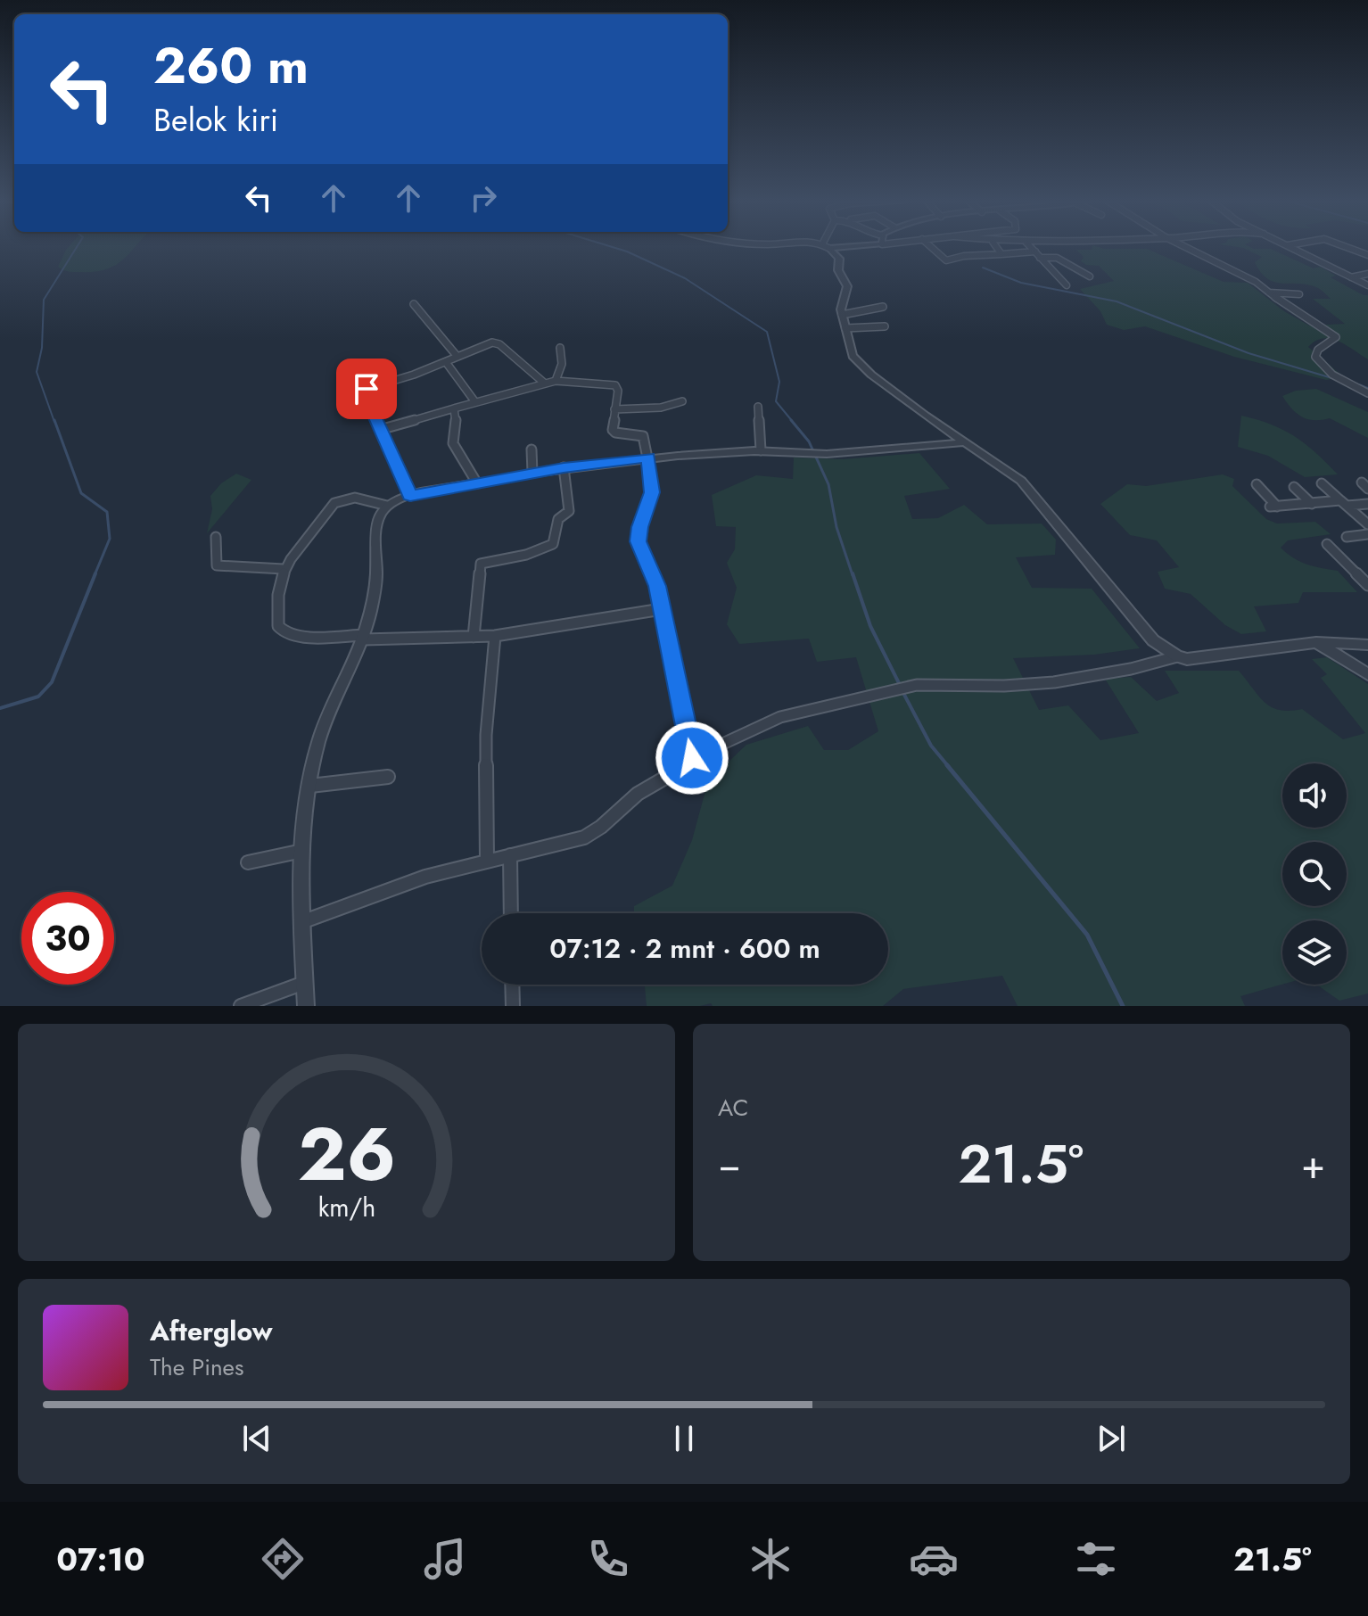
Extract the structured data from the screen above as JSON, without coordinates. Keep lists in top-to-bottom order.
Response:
{
  "page": {
    "turn": ["260 m", "Belok kiri"],
    "limit": "30",
    "trip": "07:12 · 2 mnt · 600 m",
    "tile": "AC",
    "heat": ["−", "21.5°", "+"],
    "song": ["Afterglow", "The Pines"],
    "tabs": ["07:10", "21.5°"],
    "gauge": ["26", "km/h"]
  }
}
